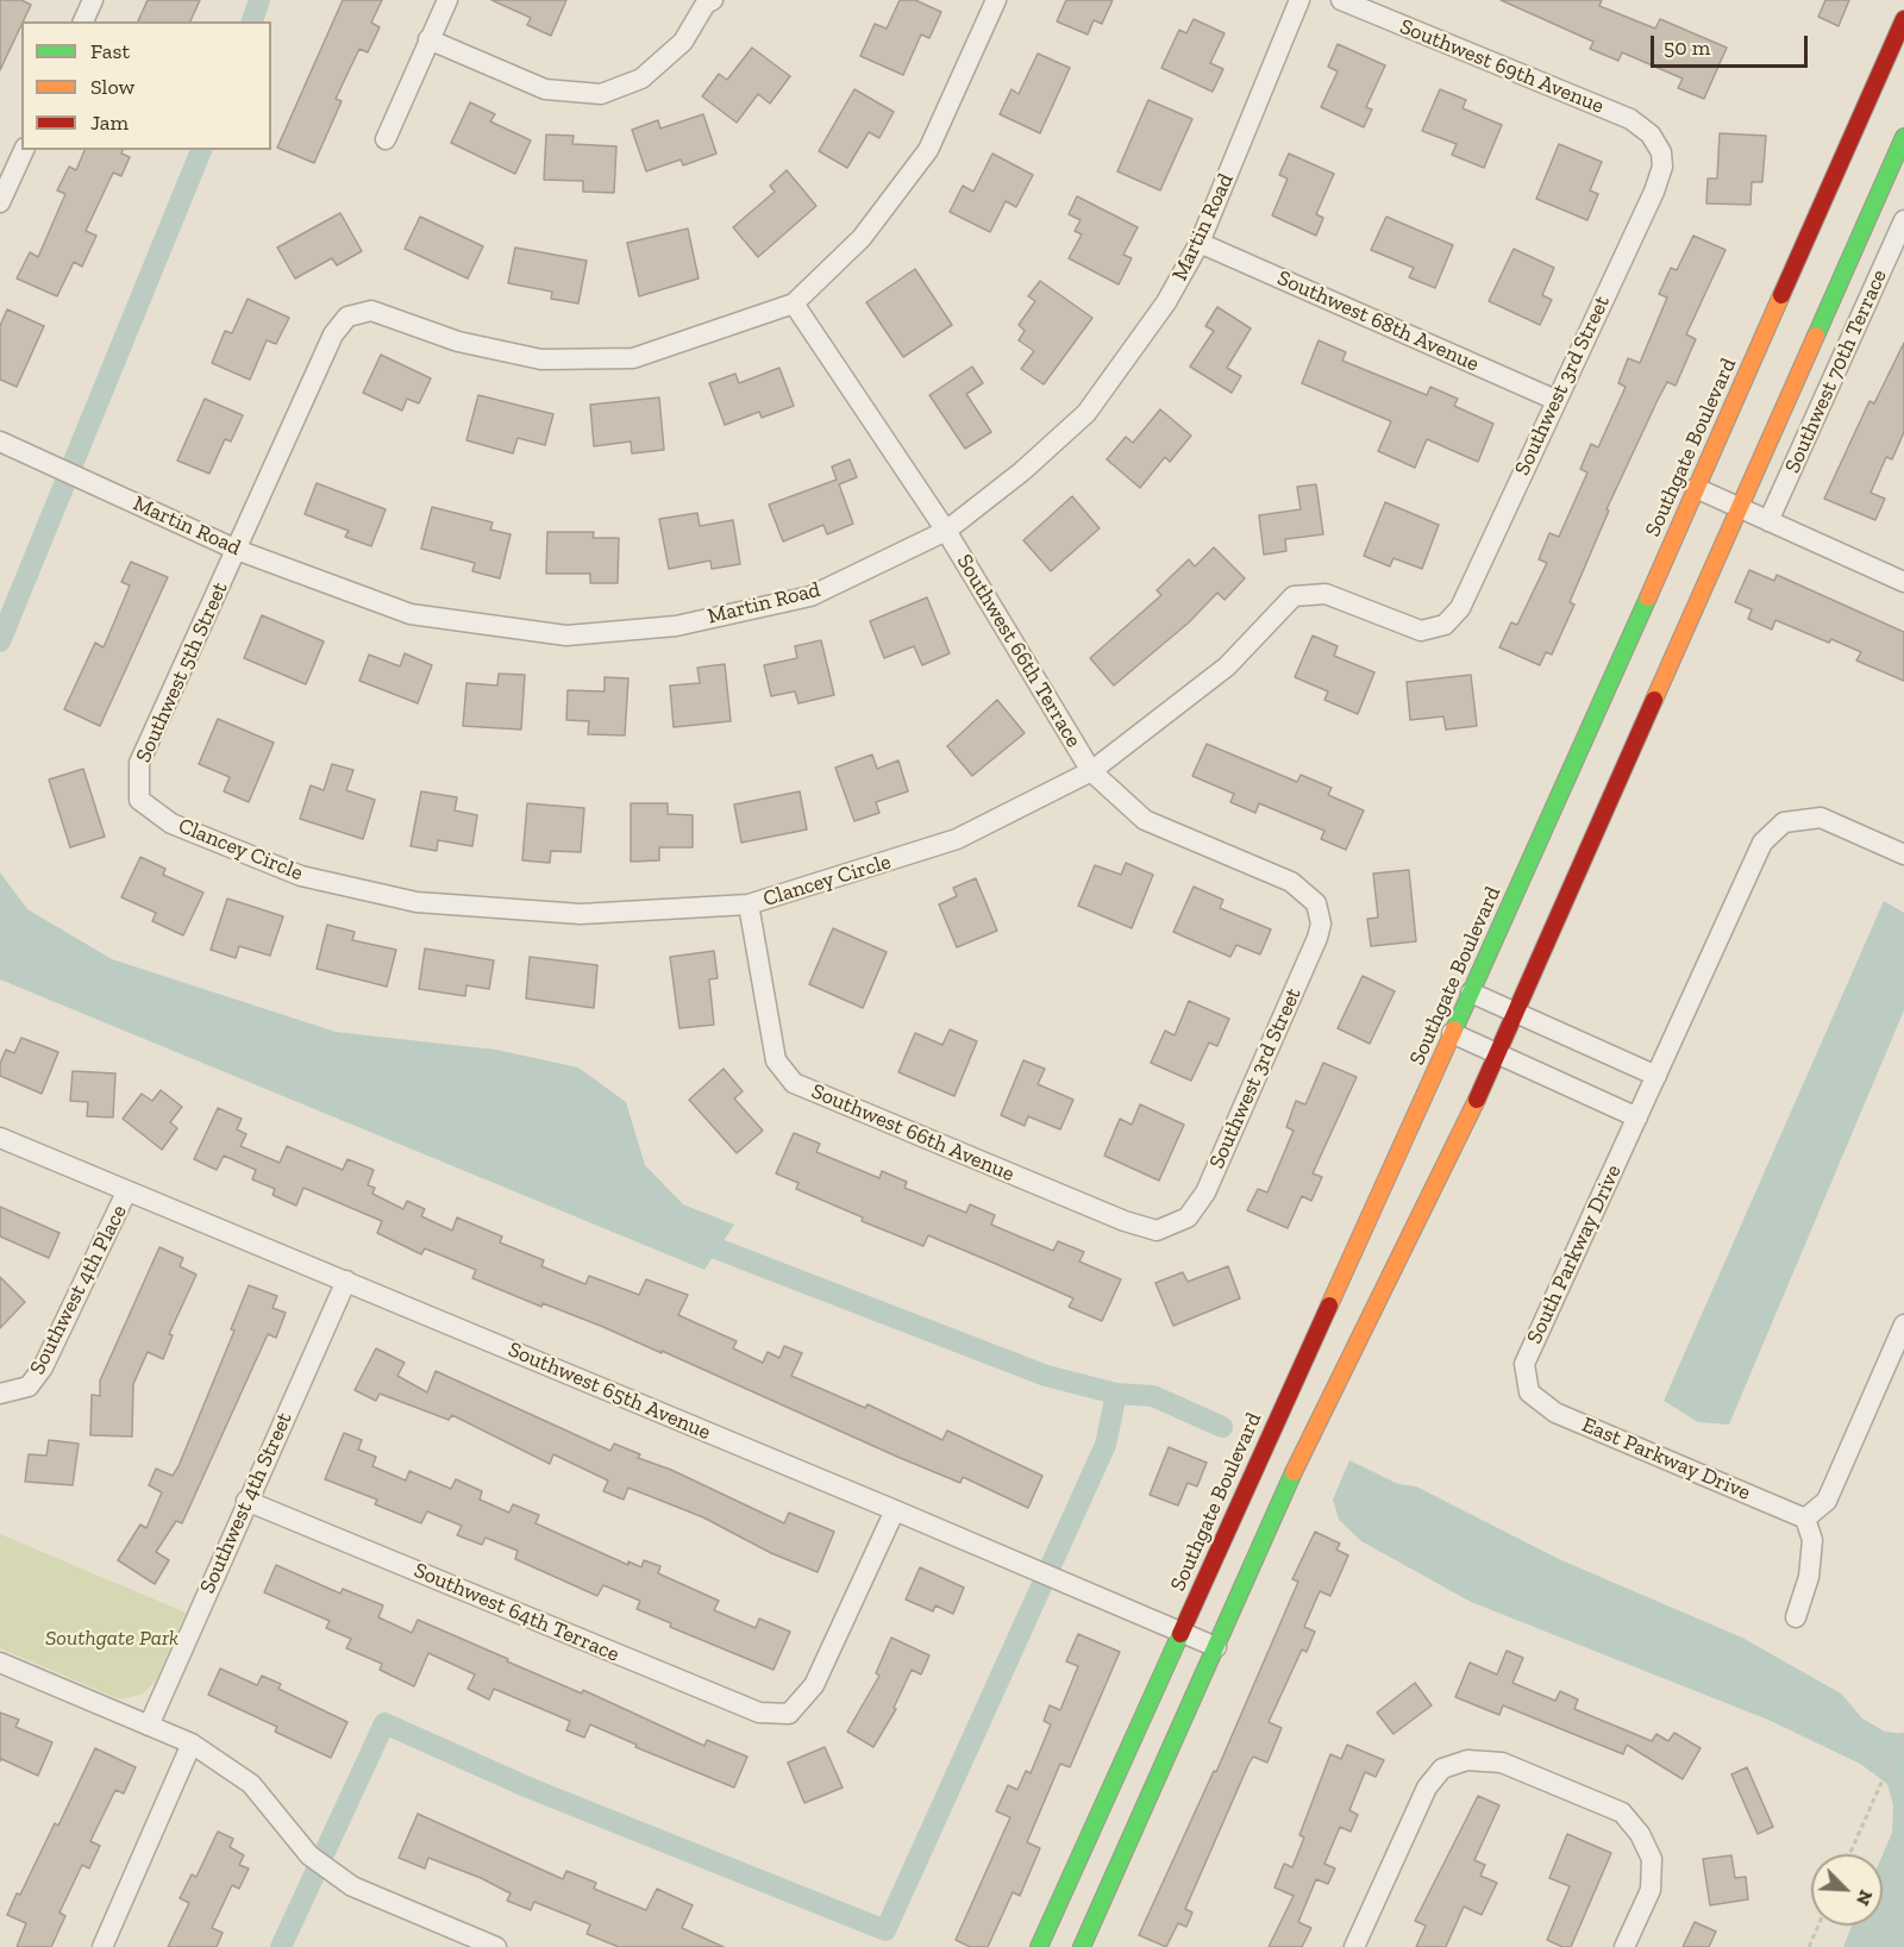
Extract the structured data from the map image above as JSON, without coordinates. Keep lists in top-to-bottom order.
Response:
{
  "streets": {
    "main road": ["Southgate Boulevard"],
    "street": [
      "Southwest 69th Avenue",
      "Martin Road",
      "Southwest 68th Avenue",
      "Southwest 70th Terrace",
      "Southwest 3rd Street",
      "Southwest 66th Terrace",
      "Southwest 5th Street",
      "Clancey Circle",
      "Southwest 66th Avenue",
      "South Parkway Drive",
      "Southwest 4th Place",
      "Southwest 65th Avenue",
      "East Parkway Drive",
      "Southwest 4th Street",
      "Southwest 64th Terrace"
    ]
  },
  "crossings": [
    ["Southwest 69th Avenue", "Southwest 3rd Street"],
    ["Martin Road", "Southwest 68th Avenue"],
    ["Martin Road", "Southwest 66th Terrace"],
    ["Martin Road", "Southwest 5th Street"],
    ["Southwest 68th Avenue", "Southwest 3rd Street"],
    ["Southwest 3rd Street", "Southwest 66th Terrace"],
    ["Southwest 3rd Street", "Clancey Circle"],
    ["Southwest 3rd Street", "Southwest 66th Avenue"],
    ["Southgate Boulevard", "Southwest 65th Avenue"],
    ["Southwest 66th Terrace", "Southwest 5th Street"],
    ["Southwest 66th Terrace", "Clancey Circle"],
    ["Southwest 5th Street", "Clancey Circle"],
    ["Clancey Circle", "Southwest 66th Avenue"],
    ["South Parkway Drive", "East Parkway Drive"],
    ["Southwest 4th Place", "Southwest 65th Avenue"],
    ["Southwest 65th Avenue", "Southwest 4th Street"],
    ["Southwest 65th Avenue", "Southwest 64th Terrace"],
    ["Southwest 4th Street", "Southwest 64th Terrace"]
  ],
  "parks": ["Southgate Park"],
  "legend": ["Fast", "Slow", "Jam"],
  "scale_bar": "50 m",
  "north": "bottom right"
}
